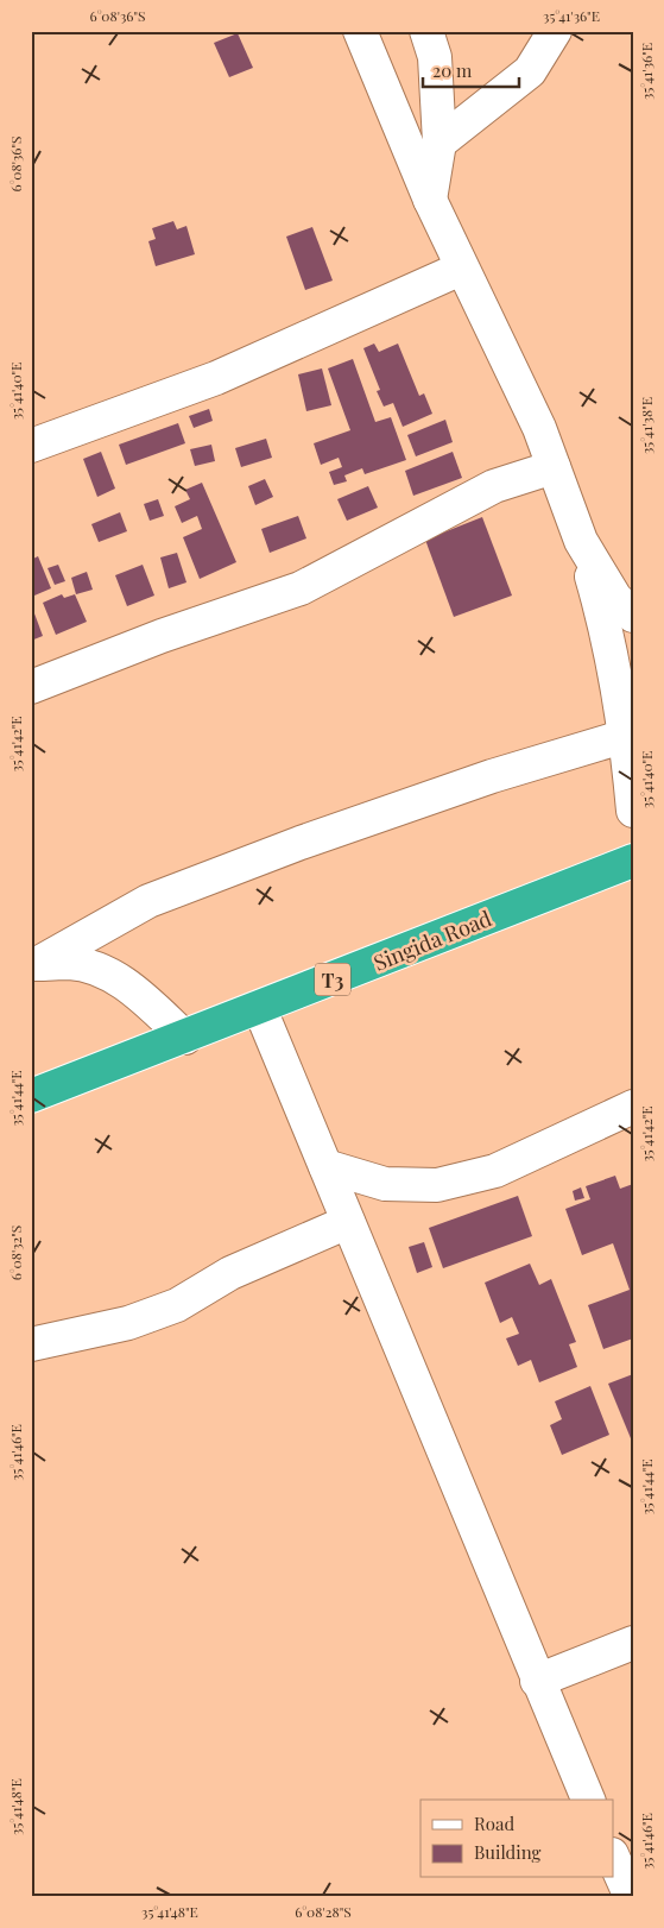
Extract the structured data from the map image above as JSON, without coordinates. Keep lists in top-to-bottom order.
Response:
{
  "streets": {
    "highway": ["Singida Road", "T3"]
  },
  "legend": ["Road", "Building"],
  "scale_bar": "20 m",
  "coordinates": [
    "6°08'36\"S",
    "35°41'36\"E",
    "35°41'40\"E",
    "35°41'38\"E",
    "35°41'42\"E",
    "35°41'44\"E",
    "6°08'32\"S",
    "35°41'46\"E",
    "35°41'48\"E",
    "6°08'28\"S"
  ]
}
